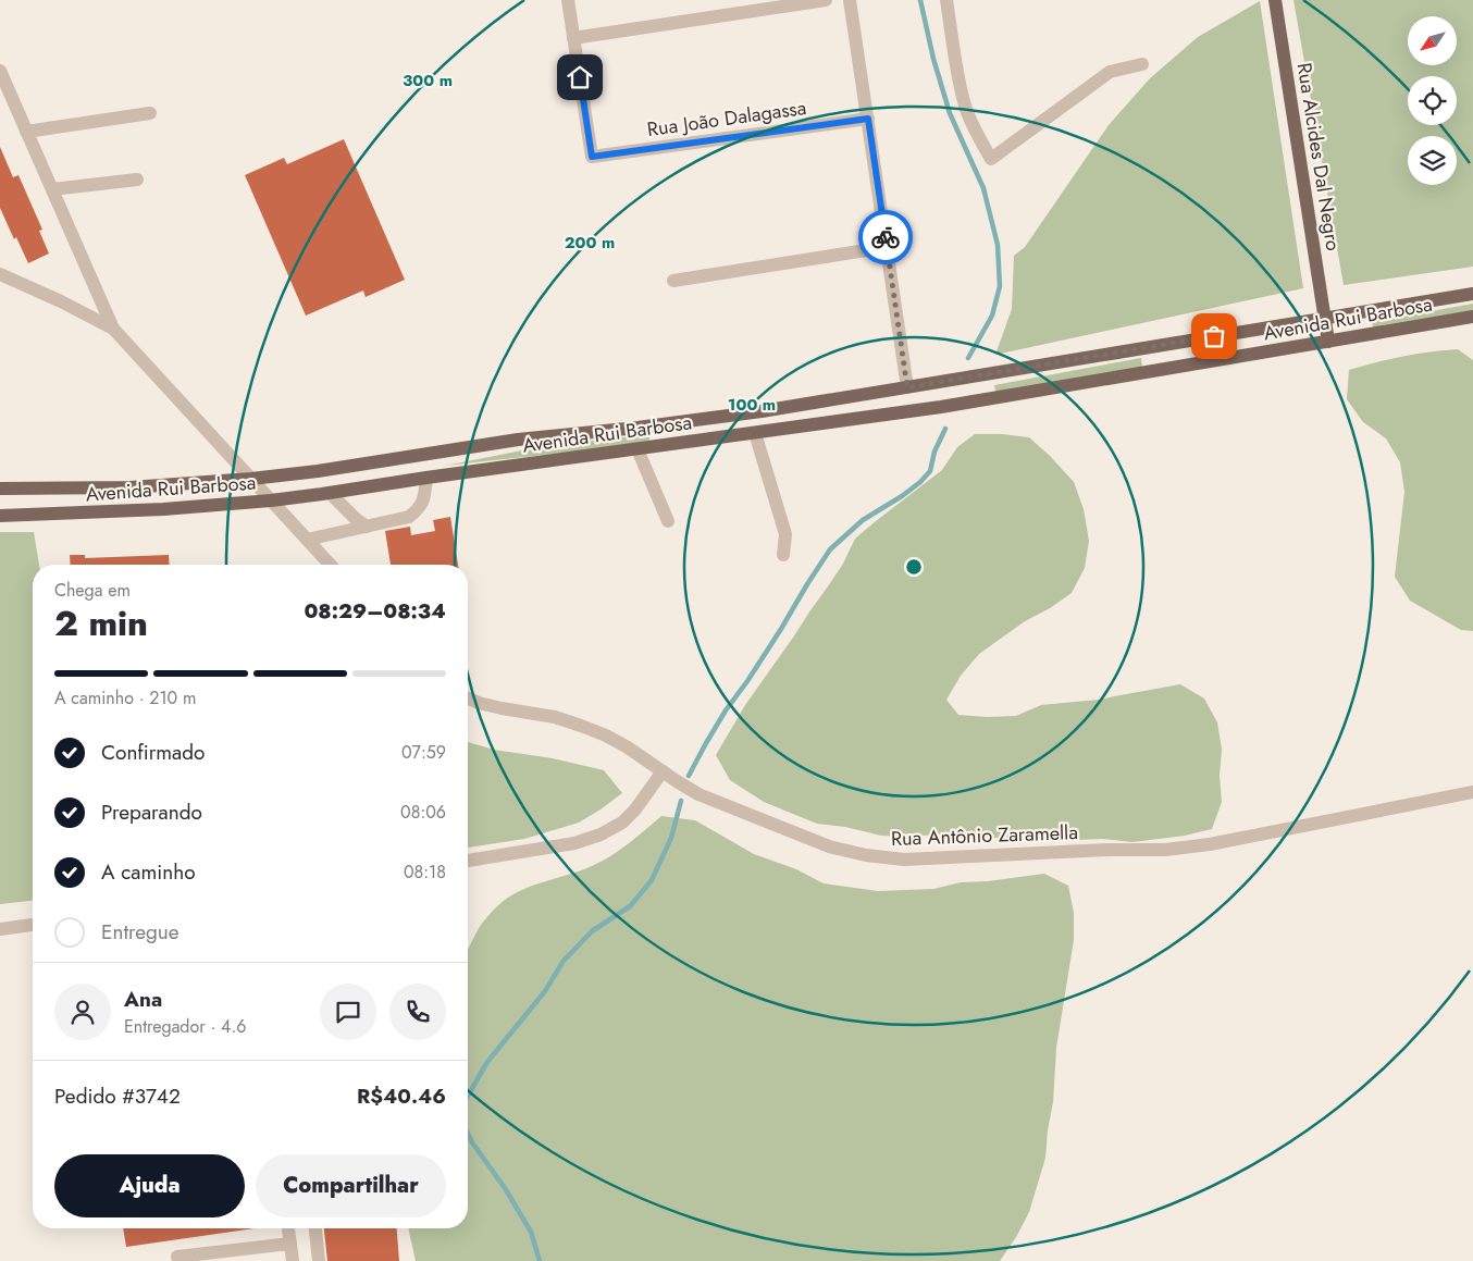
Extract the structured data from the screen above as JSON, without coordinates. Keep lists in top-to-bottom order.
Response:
{
  "streets": {
    "main road": ["Rua Alcides Dal Negro", "Avenida Rui Barbosa"],
    "street": ["Rua João Dalagassa", "Rua Antônio Zaramella"]
  },
  "crossings": [
    ["Rua Alcides Dal Negro", "Avenida Rui Barbosa"]
  ],
  "north": "bottom left",
  "page": {
    "heading": ["2 min", "Chega em", "08:29–08:34"],
    "panel": [
      "Ana",
      "Entregador · 4.6",
      "Pedido #3742",
      "R$40.46"
    ],
    "bar": "A caminho · 210 m",
    "list": [
      ["Confirmado", "07:59"],
      ["Preparando", "08:06"],
      ["A caminho", "08:18"],
      "Entregue"
    ],
    "buttons": ["Ajuda", "Compartilhar"]
  },
  "rings": ["300 m", "200 m", "100 m"]
}
